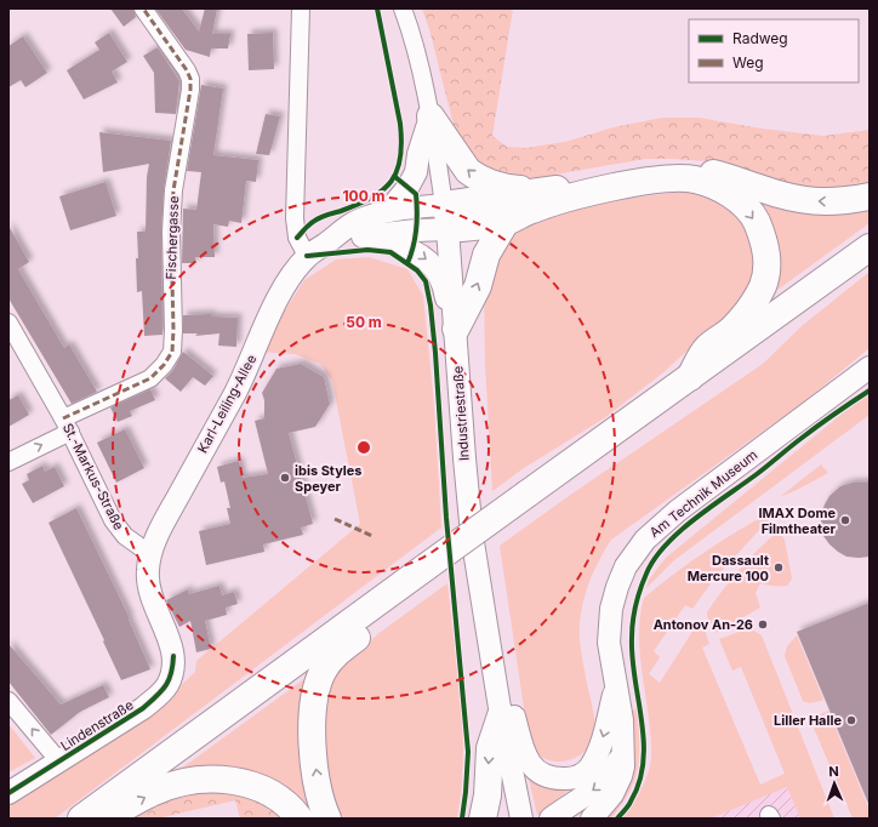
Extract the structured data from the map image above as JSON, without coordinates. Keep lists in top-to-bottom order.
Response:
{
  "streets": {
    "street": [
      "Fischergasse",
      "Karl-Leiling-Allee",
      "Industriestraße",
      "St.-Markus-Straße",
      "Am Technik Museum",
      "Lindenstraße"
    ]
  },
  "crossings": [
    ["Fischergasse", "St.-Markus-Straße"],
    ["Karl-Leiling-Allee", "Industriestraße"],
    ["Karl-Leiling-Allee", "St.-Markus-Straße"],
    ["Karl-Leiling-Allee", "Lindenstraße"],
    ["St.-Markus-Straße", "Lindenstraße"]
  ],
  "places": [
    "ibis Styles Speyer",
    "IMAX Dome Filmtheater",
    "Dassault Mercure 100",
    "Antonov An-26",
    "Liller Halle"
  ],
  "legend": ["Radweg", "Weg"],
  "north": "top",
  "rings": ["100 m", "50 m"]
}
